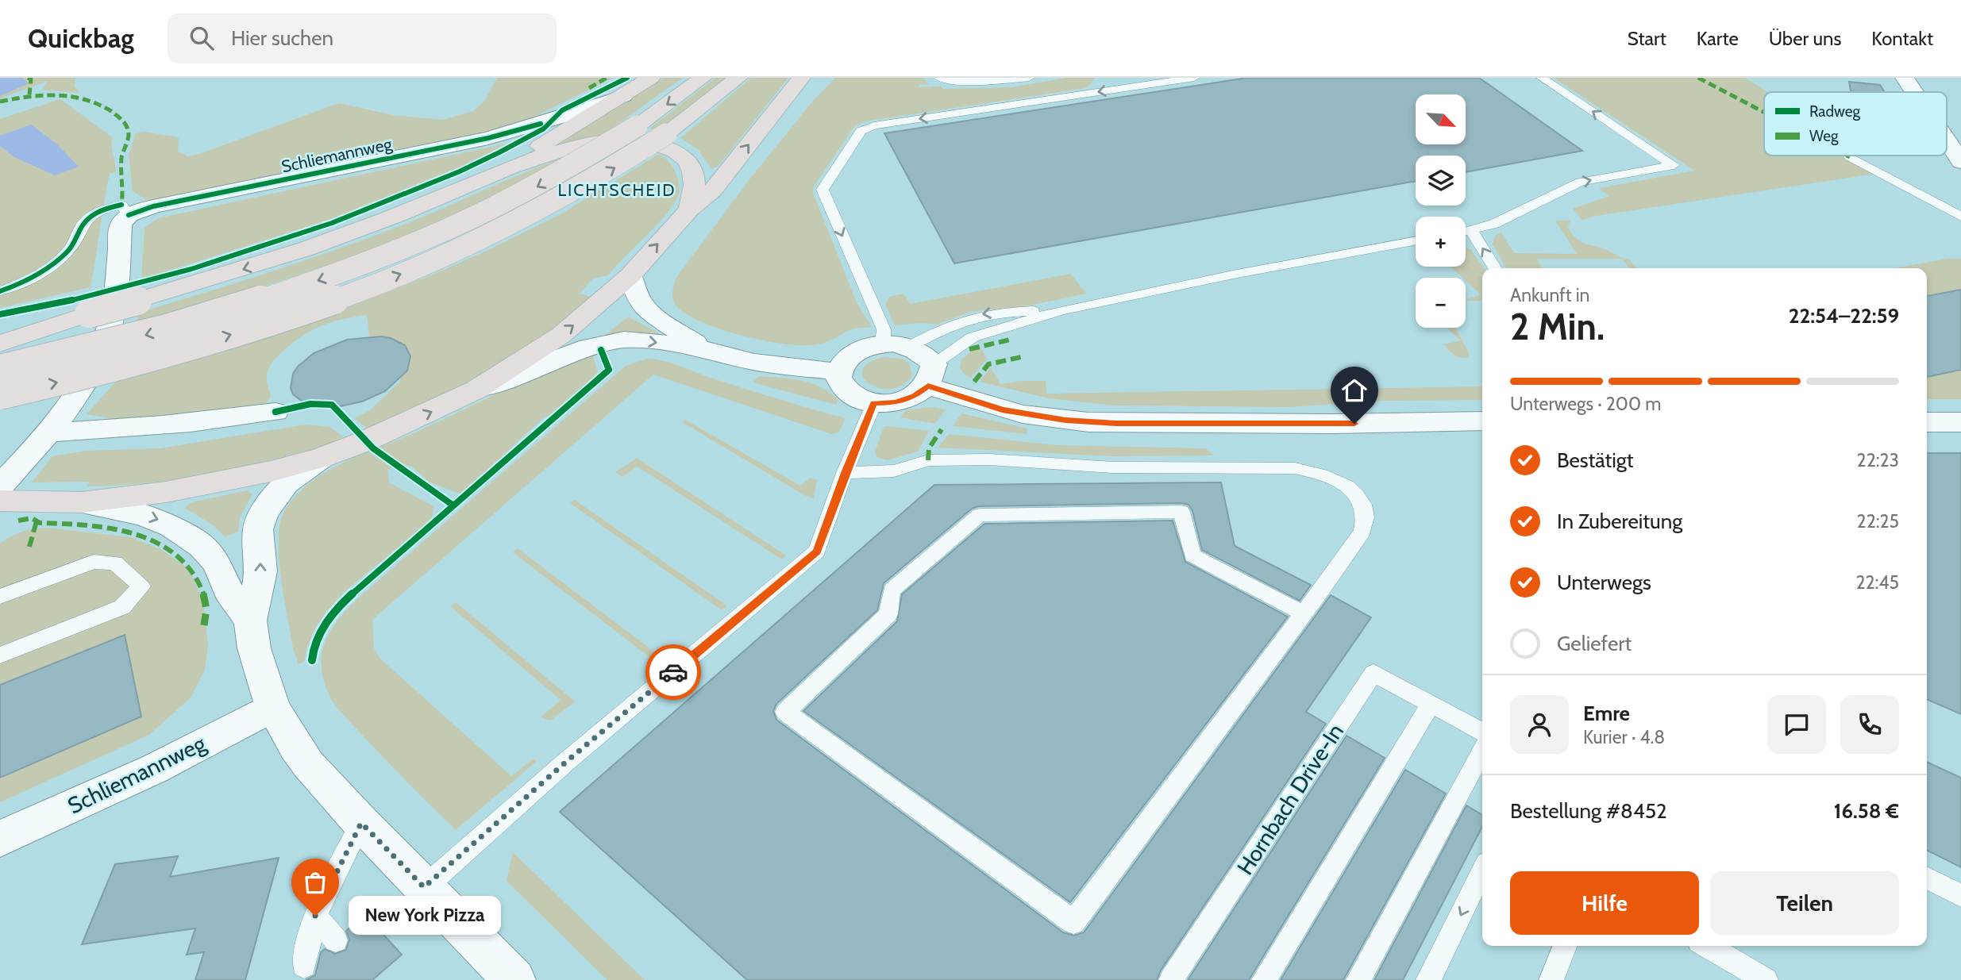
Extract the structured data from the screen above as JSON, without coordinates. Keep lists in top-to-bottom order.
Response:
{
  "streets": {
    "street": ["Schliemannweg"],
    "lane": ["Hornbach Drive-In"]
  },
  "districts": ["LICHTSCHEID"],
  "places": ["New York Pizza"],
  "legend": ["Radweg", "Weg"],
  "north": "bottom right",
  "page": {
    "header": "Quickbag",
    "search": "Hier suchen",
    "nav": [
      "Start",
      "Karte",
      "Über uns",
      "Kontakt"
    ],
    "map_buttons": ["+", "−"],
    "heading": ["2 Min.", "Ankunft in", "22:54–22:59"],
    "panel": [
      "Emre",
      "Kurier · 4.8",
      "Bestellung #8452",
      "16.58 €"
    ],
    "bar": "Unterwegs · 200 m",
    "list": [
      ["Bestätigt", "22:23"],
      ["In Zubereitung", "22:25"],
      ["Unterwegs", "22:45"],
      "Geliefert"
    ],
    "buttons": ["Hilfe", "Teilen"],
    "bubble": "New York Pizza"
  }
}
